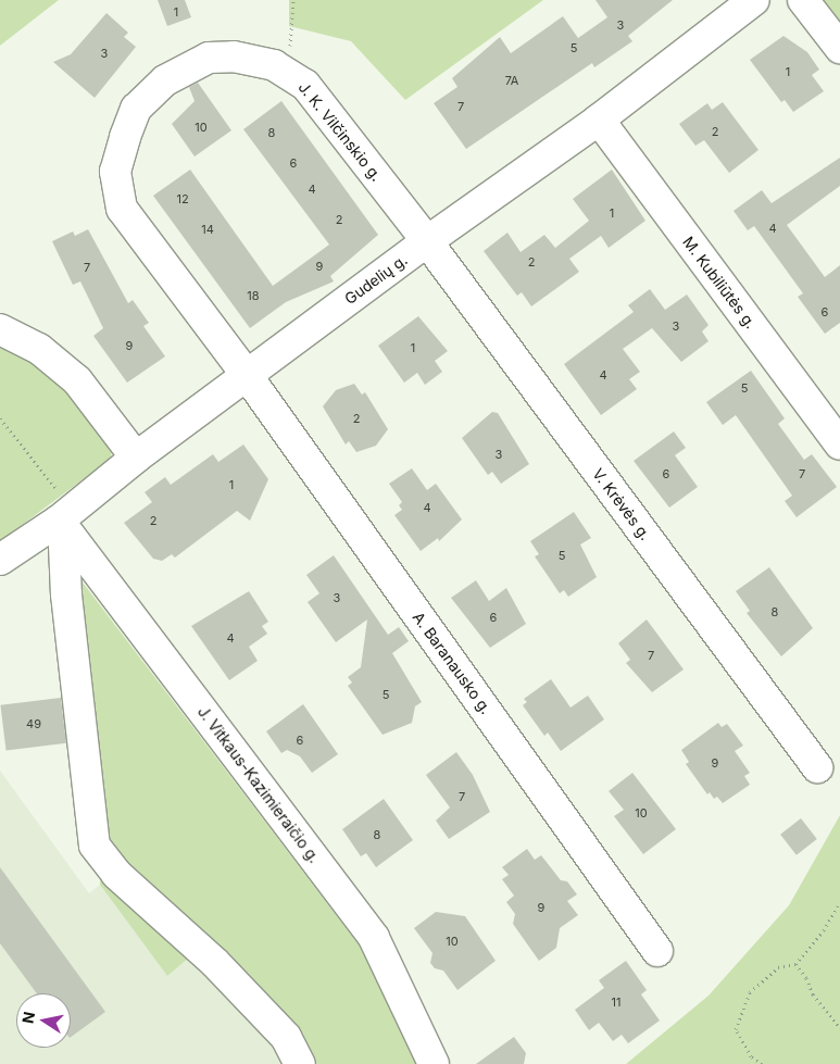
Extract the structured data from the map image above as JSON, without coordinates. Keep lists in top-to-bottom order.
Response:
{
  "streets": {
    "street": [
      "J. K. Vilčinskio g.",
      "Gudelių g.",
      "M. Kubiliūtės g.",
      "V. Krėvės g.",
      "A. Baranausko g.",
      "J. Vitkaus-Kazimieraičio g."
    ]
  },
  "crossings": [
    ["J. K. Vilčinskio g.", "Gudelių g."],
    ["J. K. Vilčinskio g.", "V. Krėvės g."],
    ["J. K. Vilčinskio g.", "A. Baranausko g."],
    ["Gudelių g.", "M. Kubiliūtės g."],
    ["Gudelių g.", "V. Krėvės g."],
    ["Gudelių g.", "A. Baranausko g."],
    ["Gudelių g.", "J. Vitkaus-Kazimieraičio g."]
  ],
  "house_numbers": [
    "1",
    "3",
    "5",
    "3",
    "1",
    "7A",
    "7",
    "10",
    "2",
    "8",
    "6",
    "4",
    "12",
    "1",
    "2",
    "4",
    "14",
    "2",
    "9",
    "7",
    "18",
    "6",
    "3",
    "9",
    "1",
    "4",
    "5",
    "2",
    "3",
    "6",
    "7",
    "1",
    "4",
    "2",
    "5",
    "3",
    "8",
    "6",
    "4",
    "7",
    "5",
    "49",
    "6",
    "9",
    "7",
    "10",
    "8",
    "9",
    "10",
    "11"
  ],
  "north": "left"
}
